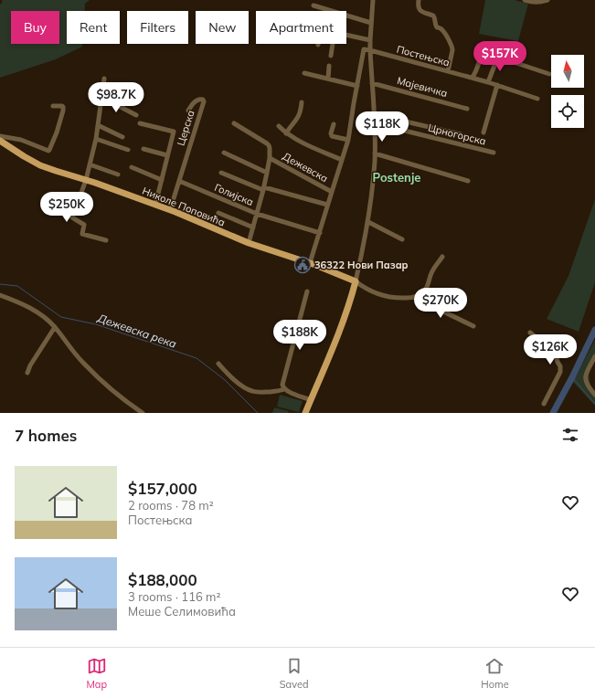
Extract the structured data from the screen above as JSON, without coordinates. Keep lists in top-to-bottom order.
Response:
{
  "streets": {
    "main road": ["Николе Поповића"],
    "street": [
      "Постењска",
      "Мајевичка",
      "Церска",
      "Црногорска",
      "Дежевска",
      "Голијска"
    ]
  },
  "crossings": [
    ["Постењска", "Дежевска"],
    ["Церска", "Голијска"],
    ["Церска", "Николе Поповића"],
    ["Дежевска", "Голијска"],
    ["Дежевска", "Николе Поповића"],
    ["Голијска", "Николе Поповића"]
  ],
  "districts": ["Postenje"],
  "water": ["Дежевска река"],
  "places": {
    "public building": ["36322 Нови Пазар"]
  },
  "north": "top",
  "page": {
    "chip": [
      "Buy",
      "Rent",
      "Filters",
      "New",
      "Apartment"
    ],
    "price": [
      "$157K",
      "$98.7K",
      "$118K",
      "$250K",
      "$270K",
      "$188K",
      "$126K"
    ],
    "heading": "7 homes",
    "list": [
      {
        "name": "$157,000",
        "note": "2 rooms · 78 m² · Постењска"
      },
      {
        "name": "$188,000",
        "note": "3 rooms · 116 m² · Меше Селимовића"
      }
    ],
    "tabs": ["Map", "Saved", "Home"]
  }
}
